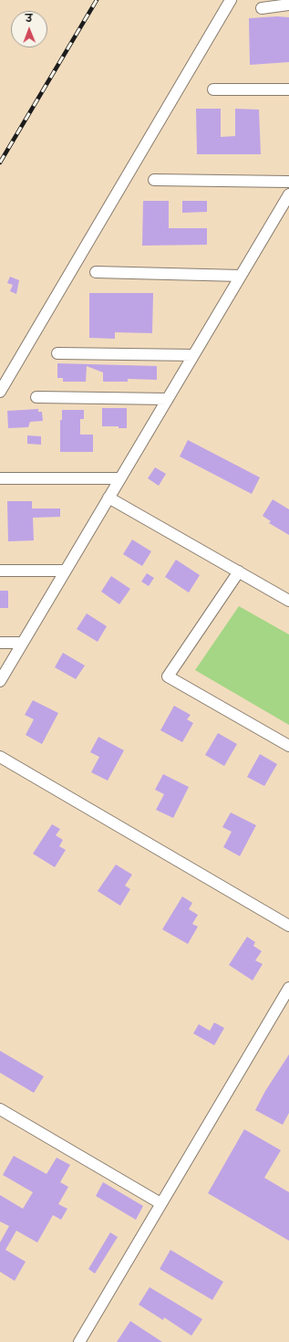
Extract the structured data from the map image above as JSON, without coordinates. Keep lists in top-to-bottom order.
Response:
{
  "north": "top"
}
